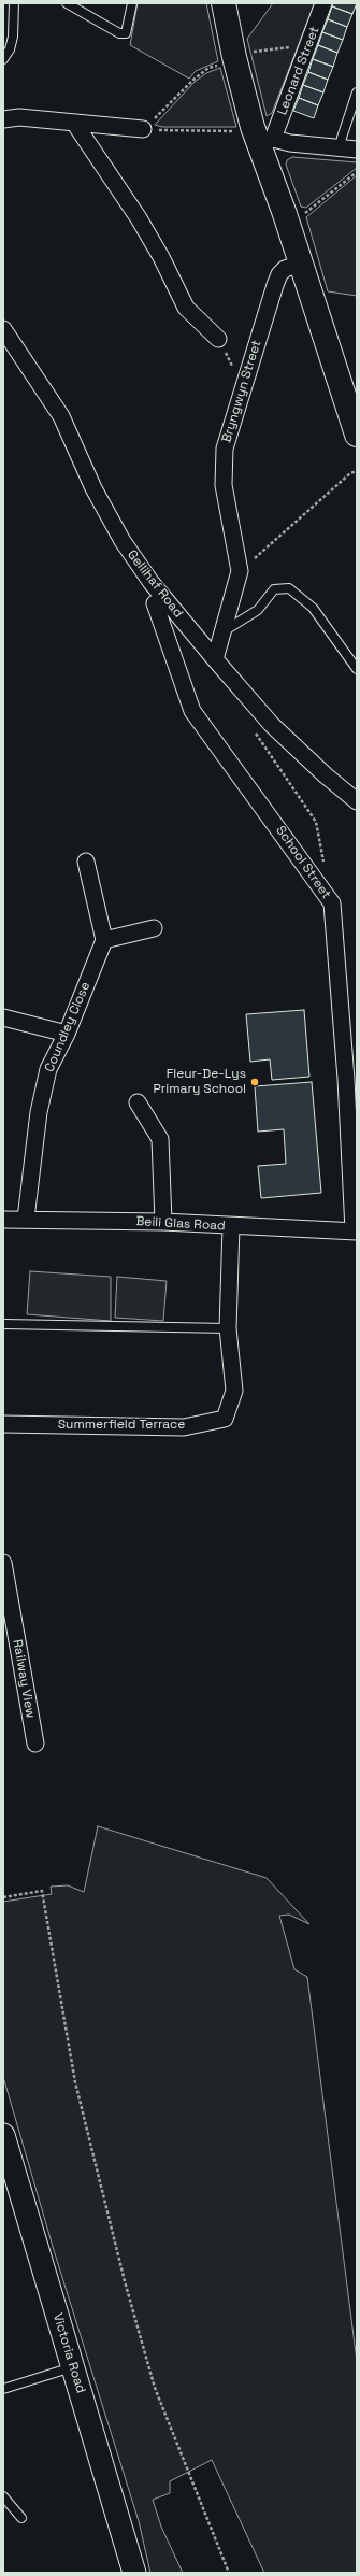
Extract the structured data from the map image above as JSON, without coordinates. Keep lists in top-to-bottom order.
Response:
{
  "streets": {
    "main road": ["Victoria Road"],
    "street": [
      "Leonard Street",
      "Bryngwyn Street",
      "Gellihaf Road",
      "School Street",
      "Coundley Close",
      "Beili Glas Road",
      "Summerfield Terrace",
      "Railway View"
    ]
  },
  "crossings": [
    ["Bryngwyn Street", "Gellihaf Road"],
    ["School Street", "Beili Glas Road"],
    ["Coundley Close", "Beili Glas Road"],
    ["Beili Glas Road", "Summerfield Terrace"]
  ],
  "places": ["Fleur-De-Lys Primary School"]
}
